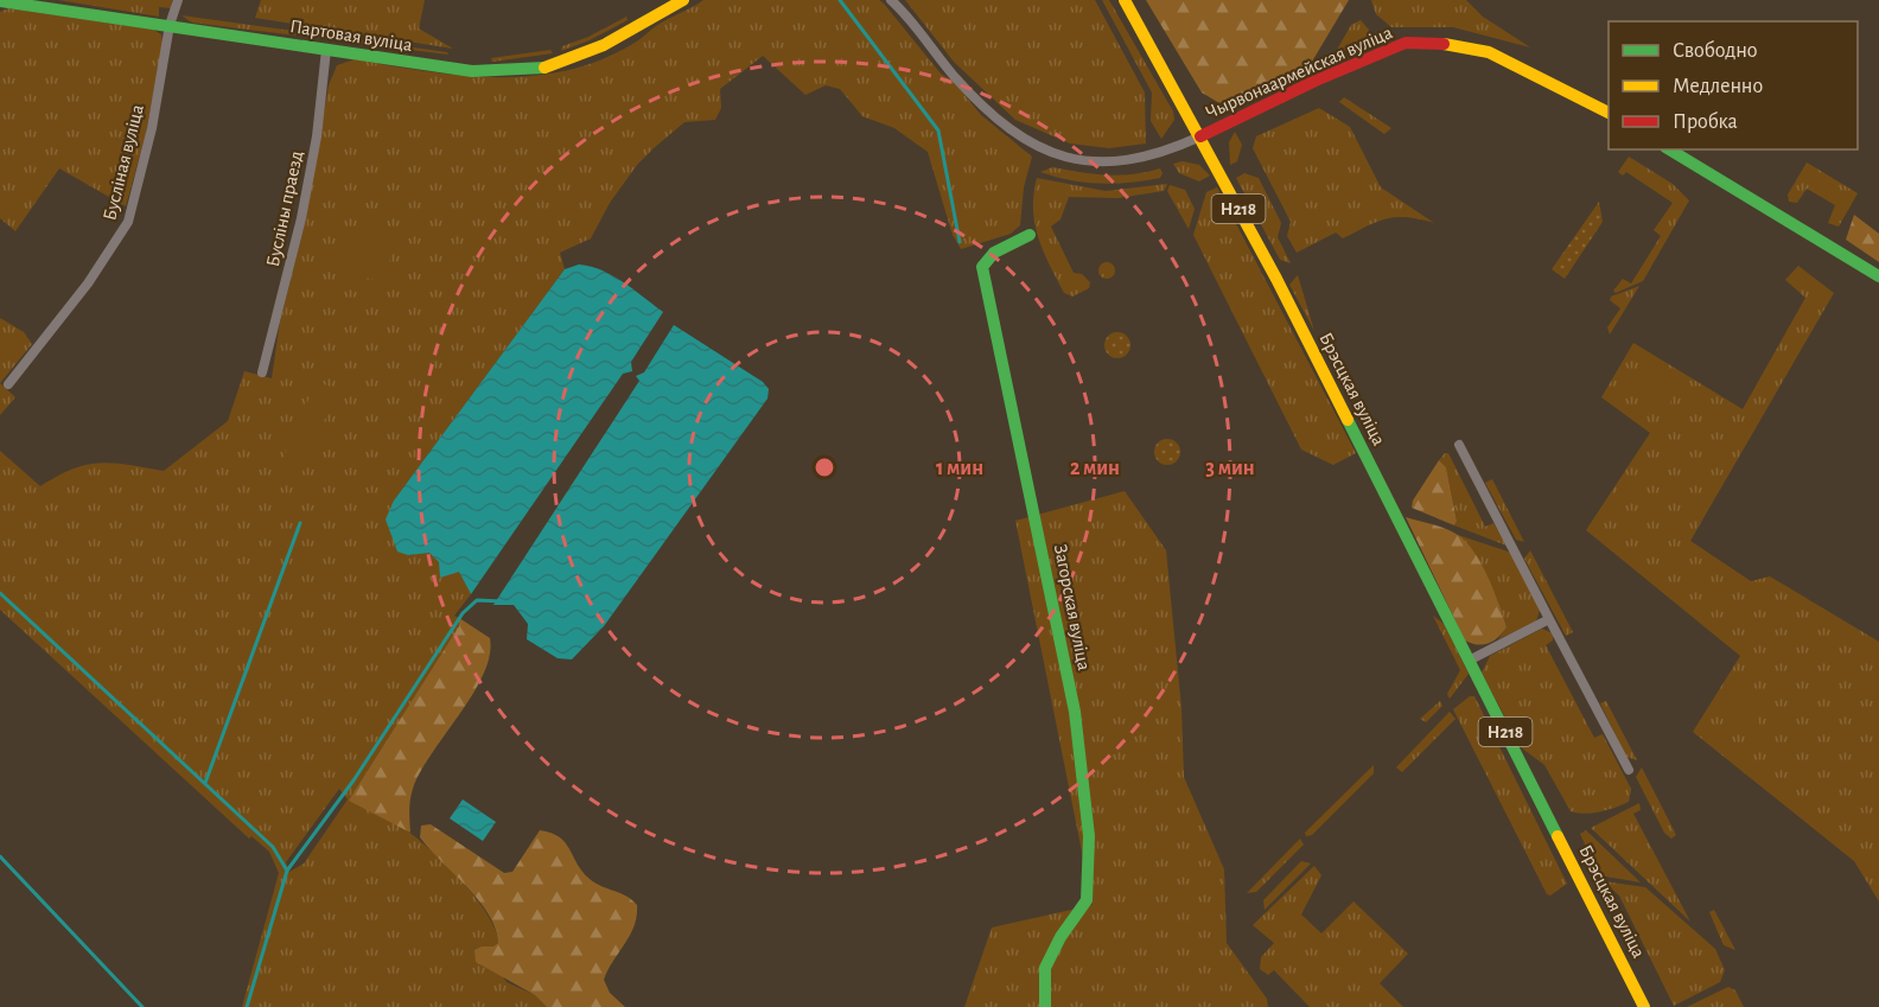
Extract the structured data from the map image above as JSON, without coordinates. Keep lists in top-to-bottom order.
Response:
{
  "streets": {
    "street": [
      "Партовая вуліца",
      "Чырвонаармейская вуліца",
      "Бусліная вуліца",
      "Бусліны праезд",
      "Н218",
      "Брэсцкая вуліца",
      "Загорская вуліца"
    ]
  },
  "crossings": [
    ["Партовая вуліца", "Бусліная вуліца"],
    ["Партовая вуліца", "Бусліны праезд"],
    ["Чырвонаармейская вуліца", "Брэсцкая вуліца"]
  ],
  "legend": ["Свободно", "Медленно", "Пробка"],
  "rings": ["1 мин", "2 мин", "3 мин"]
}
